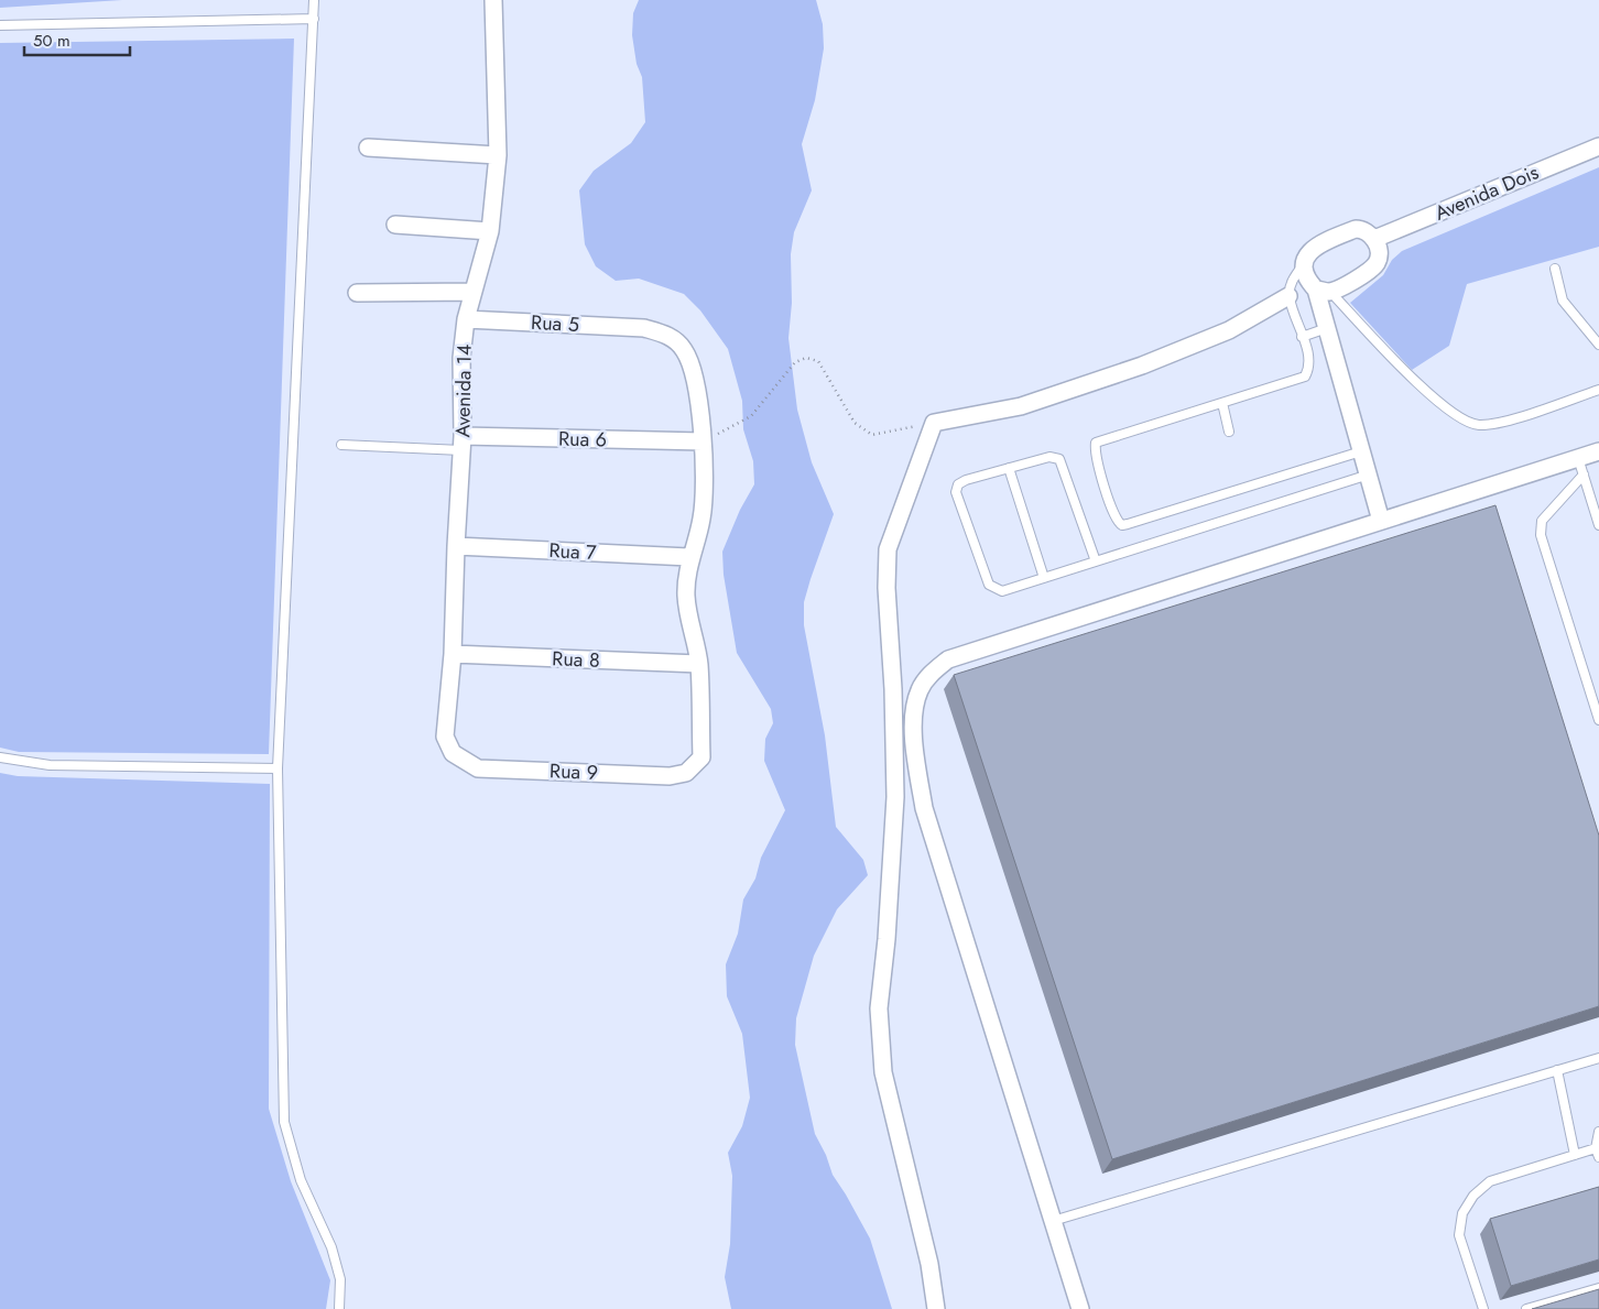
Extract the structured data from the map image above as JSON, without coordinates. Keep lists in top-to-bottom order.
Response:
{
  "streets": {
    "street": [
      "Avenida Dois",
      "Rua 5",
      "Avenida 14",
      "Rua 6",
      "Rua 7",
      "Rua 8",
      "Rua 9"
    ]
  },
  "crossings": [
    ["Rua 5", "Avenida 14"],
    ["Rua 5", "Rua 6"],
    ["Rua 5", "Rua 7"],
    ["Rua 5", "Rua 8"],
    ["Rua 5", "Rua 9"],
    ["Avenida 14", "Rua 6"],
    ["Avenida 14", "Rua 7"],
    ["Avenida 14", "Rua 8"],
    ["Avenida 14", "Rua 9"]
  ],
  "scale_bar": "50 m"
}
